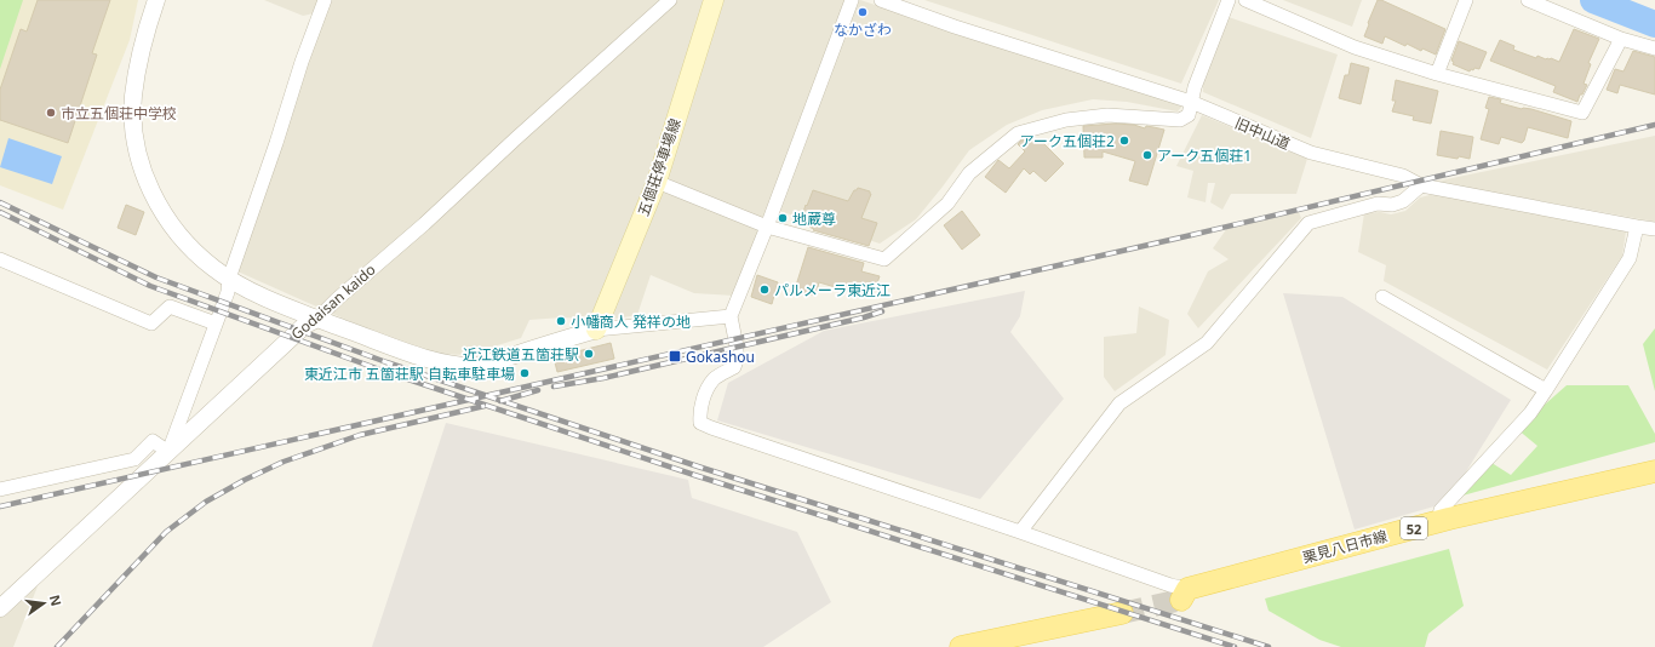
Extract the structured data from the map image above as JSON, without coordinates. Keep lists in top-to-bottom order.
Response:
{
  "streets": {
    "main road": ["五個荘停車場線", "52", "栗見八日市線"],
    "street": ["旧中山道", "Godaisan kaido"]
  },
  "places": {
    "other": [
      "なかざわ",
      "市立五個荘中学校",
      "アーク五個荘2",
      "アーク五個荘1",
      "地蔵尊",
      "パルメーラ東近江",
      "小幡商人 発祥の地",
      "近江鉄道五箇荘駅",
      "東近江市 五箇荘駅 自転車駐車場"
    ],
    "transit": ["Gokashou"]
  },
  "north": "right"
}
